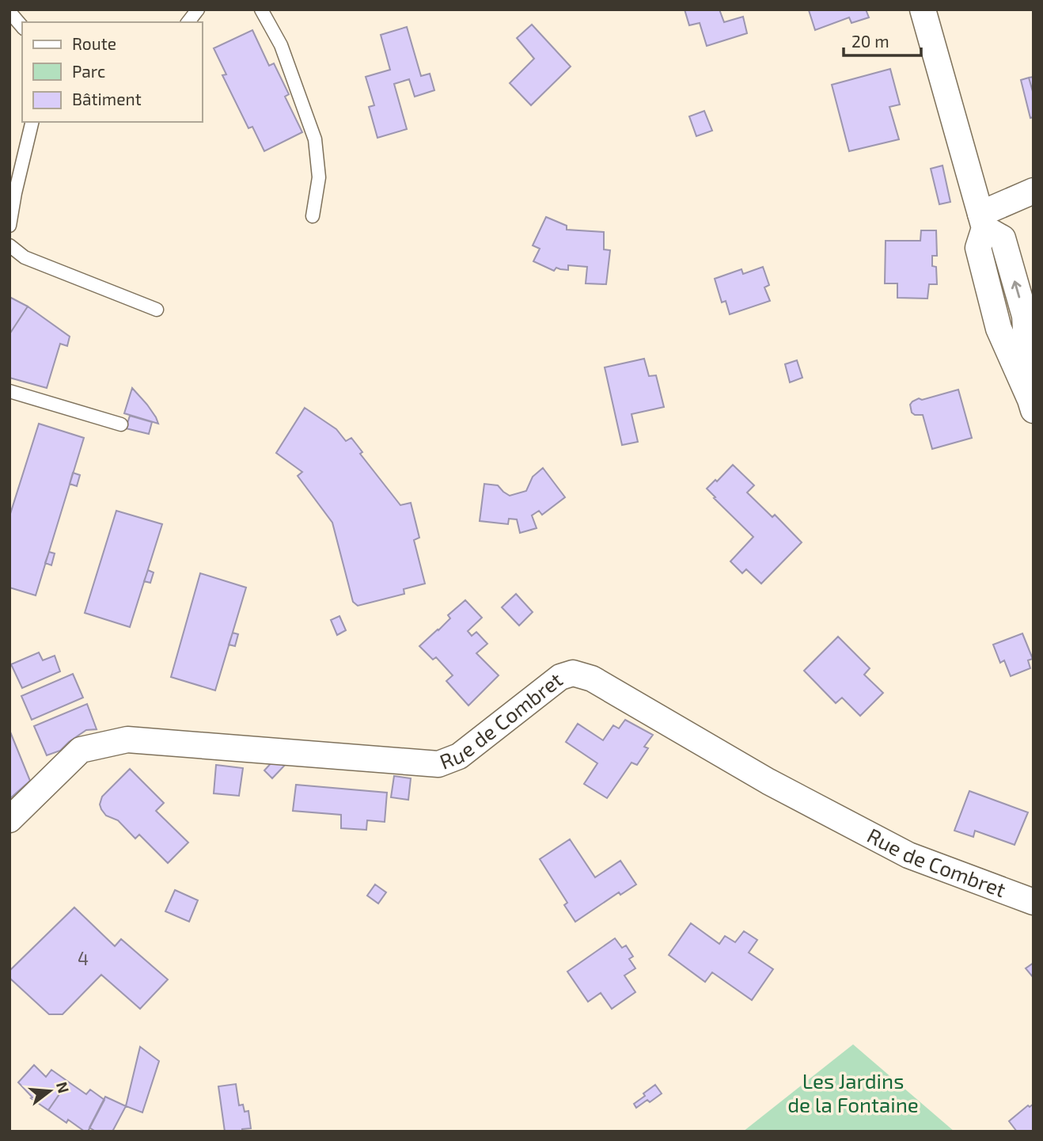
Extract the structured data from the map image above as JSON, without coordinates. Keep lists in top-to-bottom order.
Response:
{
  "streets": {
    "street": ["Rue de Combret"]
  },
  "parks": ["Les Jardins de la Fontaine"],
  "house_numbers": ["4"],
  "legend": ["Route", "Parc", "Bâtiment"],
  "scale_bar": "20 m",
  "north": "right"
}
